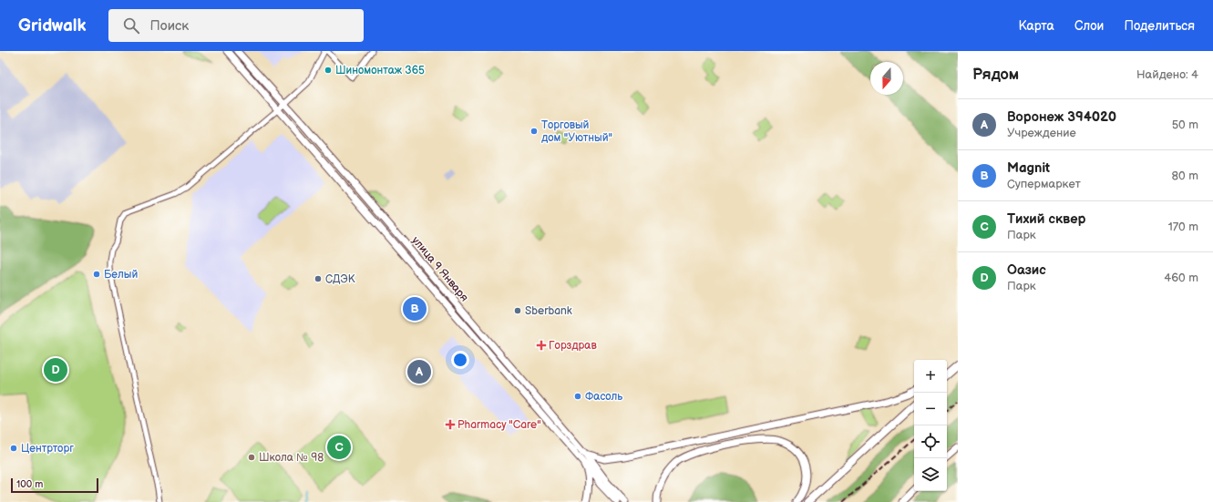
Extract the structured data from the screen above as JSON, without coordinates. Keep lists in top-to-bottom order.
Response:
{
  "streets": {
    "main road": ["улица 9 Января"]
  },
  "places": {
    "other": [
      "Шиномонтаж 365",
      "Торговый дом \"Уютный\"",
      "Белый",
      "СДЭК",
      "Sberbank",
      "Фасоль",
      "Центрторг",
      "Школа № 98"
    ],
    "health": ["Горздрав", "Pharmacy \"Care\""]
  },
  "scale_bar": "100 m",
  "north": "bottom",
  "page": {
    "header": "Gridwalk",
    "search": "Поиск",
    "nav": ["Карта", "Слои", "Поделиться"],
    "heading": ["Рядом", "Найдено: 4"],
    "list": [
      {
        "mark": "A",
        "name": "Воронеж 394020",
        "note": "Учреждение",
        "value": "50 m"
      },
      {
        "mark": "B",
        "name": "Magnit",
        "note": "Супермаркет",
        "value": "80 m"
      },
      {
        "mark": "C",
        "name": "Тихий сквер",
        "note": "Парк",
        "value": "170 m"
      },
      {
        "mark": "D",
        "name": "Оазис",
        "note": "Парк",
        "value": "460 m"
      }
    ],
    "pins": [
      "B",
      "D",
      "A",
      "C"
    ],
    "map_buttons": ["+", "−"],
    "scale": "100 m"
  }
}
